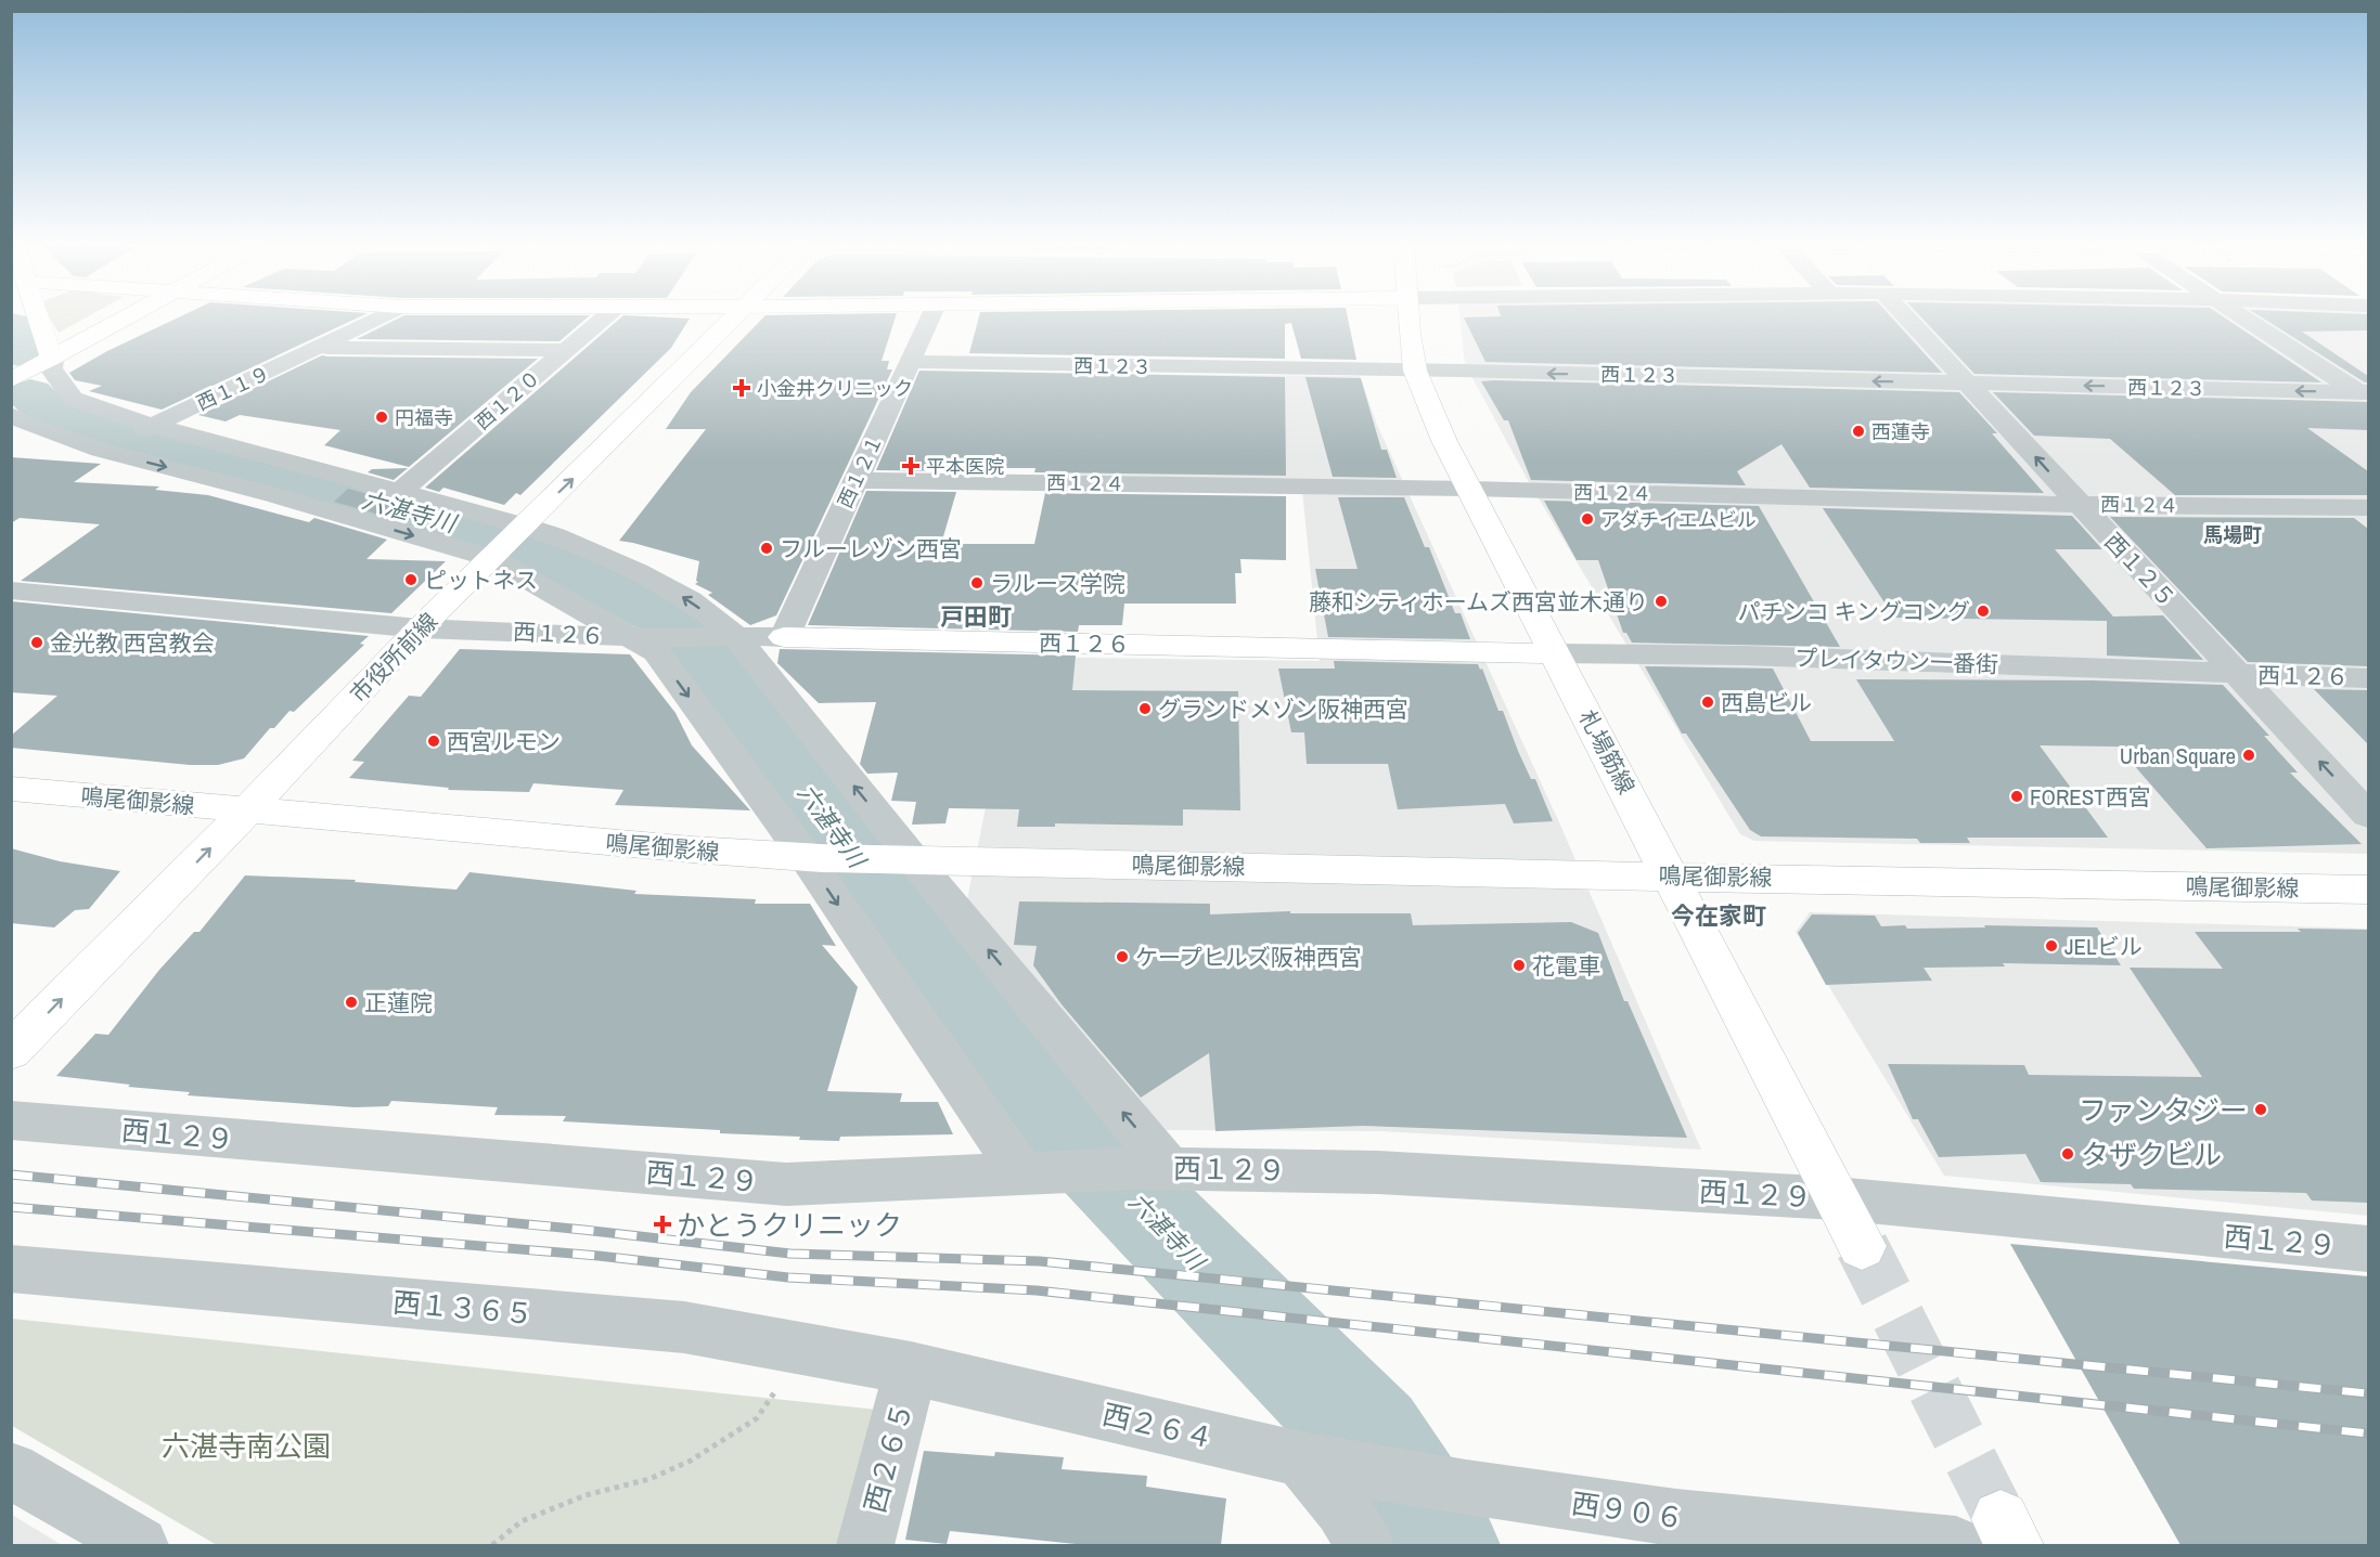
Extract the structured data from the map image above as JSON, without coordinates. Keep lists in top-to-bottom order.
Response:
{
  "streets": {
    "main road": [
      "西１２６",
      "市役所前線",
      "札場筋線",
      "鳴尾御影線"
    ],
    "street": [
      "西１２３",
      "西１１９",
      "西１２０",
      "西１２１",
      "西１２４",
      "西１２５",
      "プレイタウン一番街",
      "西１２９",
      "西１３６５",
      "西２６４",
      "西２６５",
      "西９０６"
    ]
  },
  "crossings": [
    ["西１２３", "西１２１"],
    ["西１２３", "西１２５"],
    ["西１２３", "札場筋線"],
    ["西１２１", "西１２４"],
    ["西１２１", "西１２６"],
    ["西１２４", "西１２５"],
    ["西１２４", "札場筋線"],
    ["西１２５", "西１２６"],
    ["西１２５", "プレイタウン一番街"],
    ["西１２６", "市役所前線"],
    ["西１２６", "プレイタウン一番街"],
    ["西１２６", "札場筋線"],
    ["市役所前線", "鳴尾御影線"],
    ["プレイタウン一番街", "札場筋線"],
    ["札場筋線", "鳴尾御影線"],
    ["札場筋線", "西１２９"],
    ["西１３６５", "西２６４"],
    ["西１３６５", "西２６５"],
    ["西２６４", "西２６５"],
    ["西２６４", "西９０６"]
  ],
  "one_way": ["西１２３", "西１２５", "市役所前線"],
  "districts": ["馬場町", "戸田町", "今在家町"],
  "water": ["六湛寺川"],
  "parks": ["六湛寺南公園"],
  "places": {
    "health": ["小金井クリニック", "平本医院", "かとうクリニック"],
    "other": [
      "円福寺",
      "西蓮寺",
      "アダチイエムビル",
      "フルーレゾン西宮",
      "ピットネス",
      "ラルース学院",
      "藤和シティホームズ西宮並木通り",
      "パチンコ キングコング",
      "金光教 西宮教会",
      "西島ビル",
      "グランドメゾン阪神西宮",
      "西宮ルモン",
      "Urban Square",
      "FOREST西宮",
      "JELビル",
      "ケープヒルズ阪神西宮",
      "花電車",
      "正蓮院",
      "ファンタジー",
      "タザクビル"
    ]
  }
}
